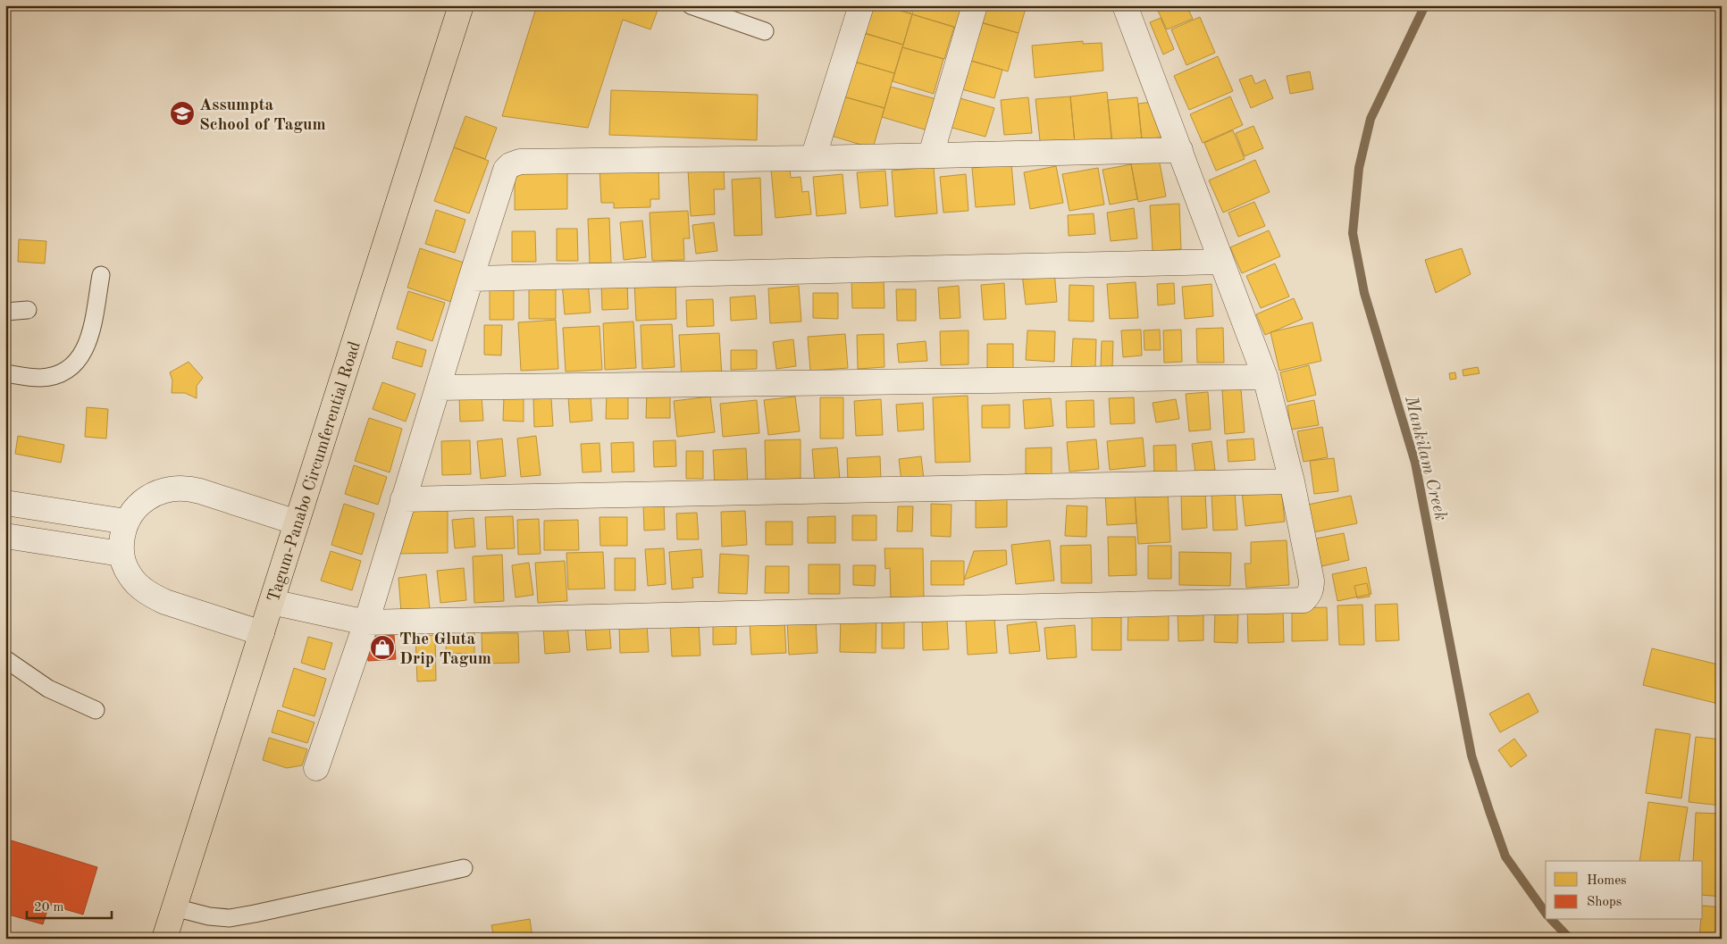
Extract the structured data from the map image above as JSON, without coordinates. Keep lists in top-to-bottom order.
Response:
{
  "streets": {
    "highway": ["Tagum-Panabo Circumferential Road"]
  },
  "water": ["Mankilam Creek"],
  "places": {
    "school or university": ["Assumpta School of Tagum"],
    "shop": ["The Gluta Drip Tagum"]
  },
  "legend": ["Homes", "Shops"],
  "scale_bar": "20 m"
}
